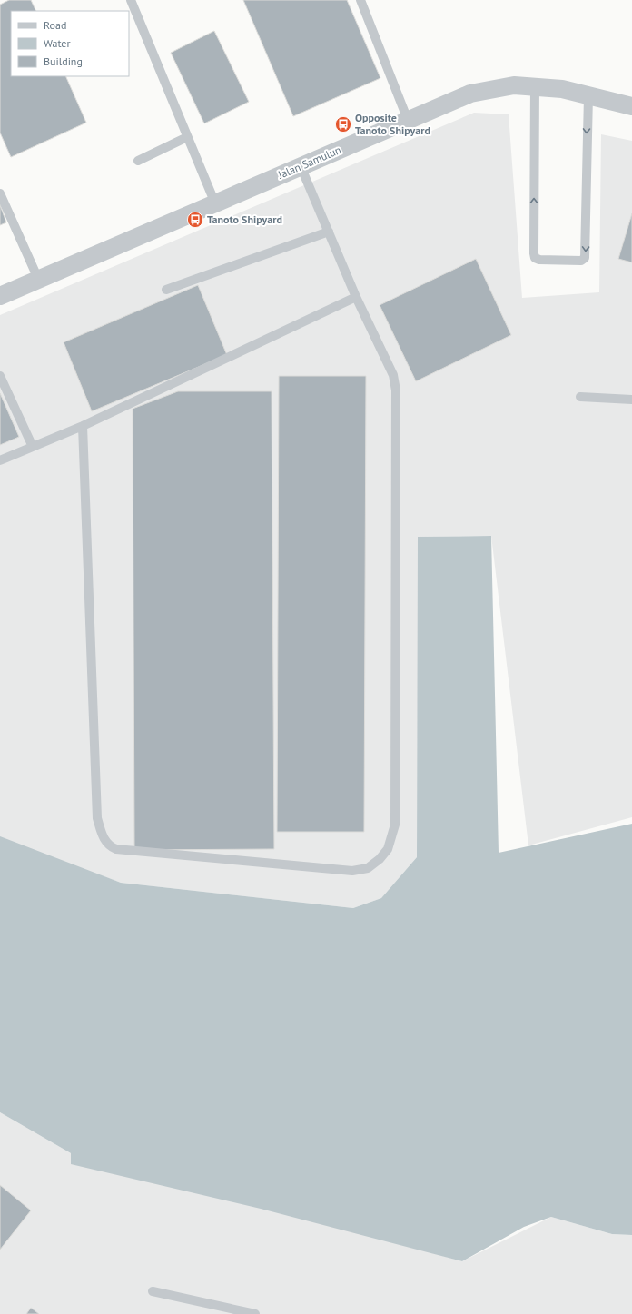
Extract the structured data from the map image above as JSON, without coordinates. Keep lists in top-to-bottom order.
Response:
{
  "streets": {
    "street": ["Jalan Samulun"]
  },
  "places": {
    "bus stop": ["Opposite Tanoto Shipyard", "Tanoto Shipyard"]
  },
  "legend": ["Road", "Water", "Building"]
}
